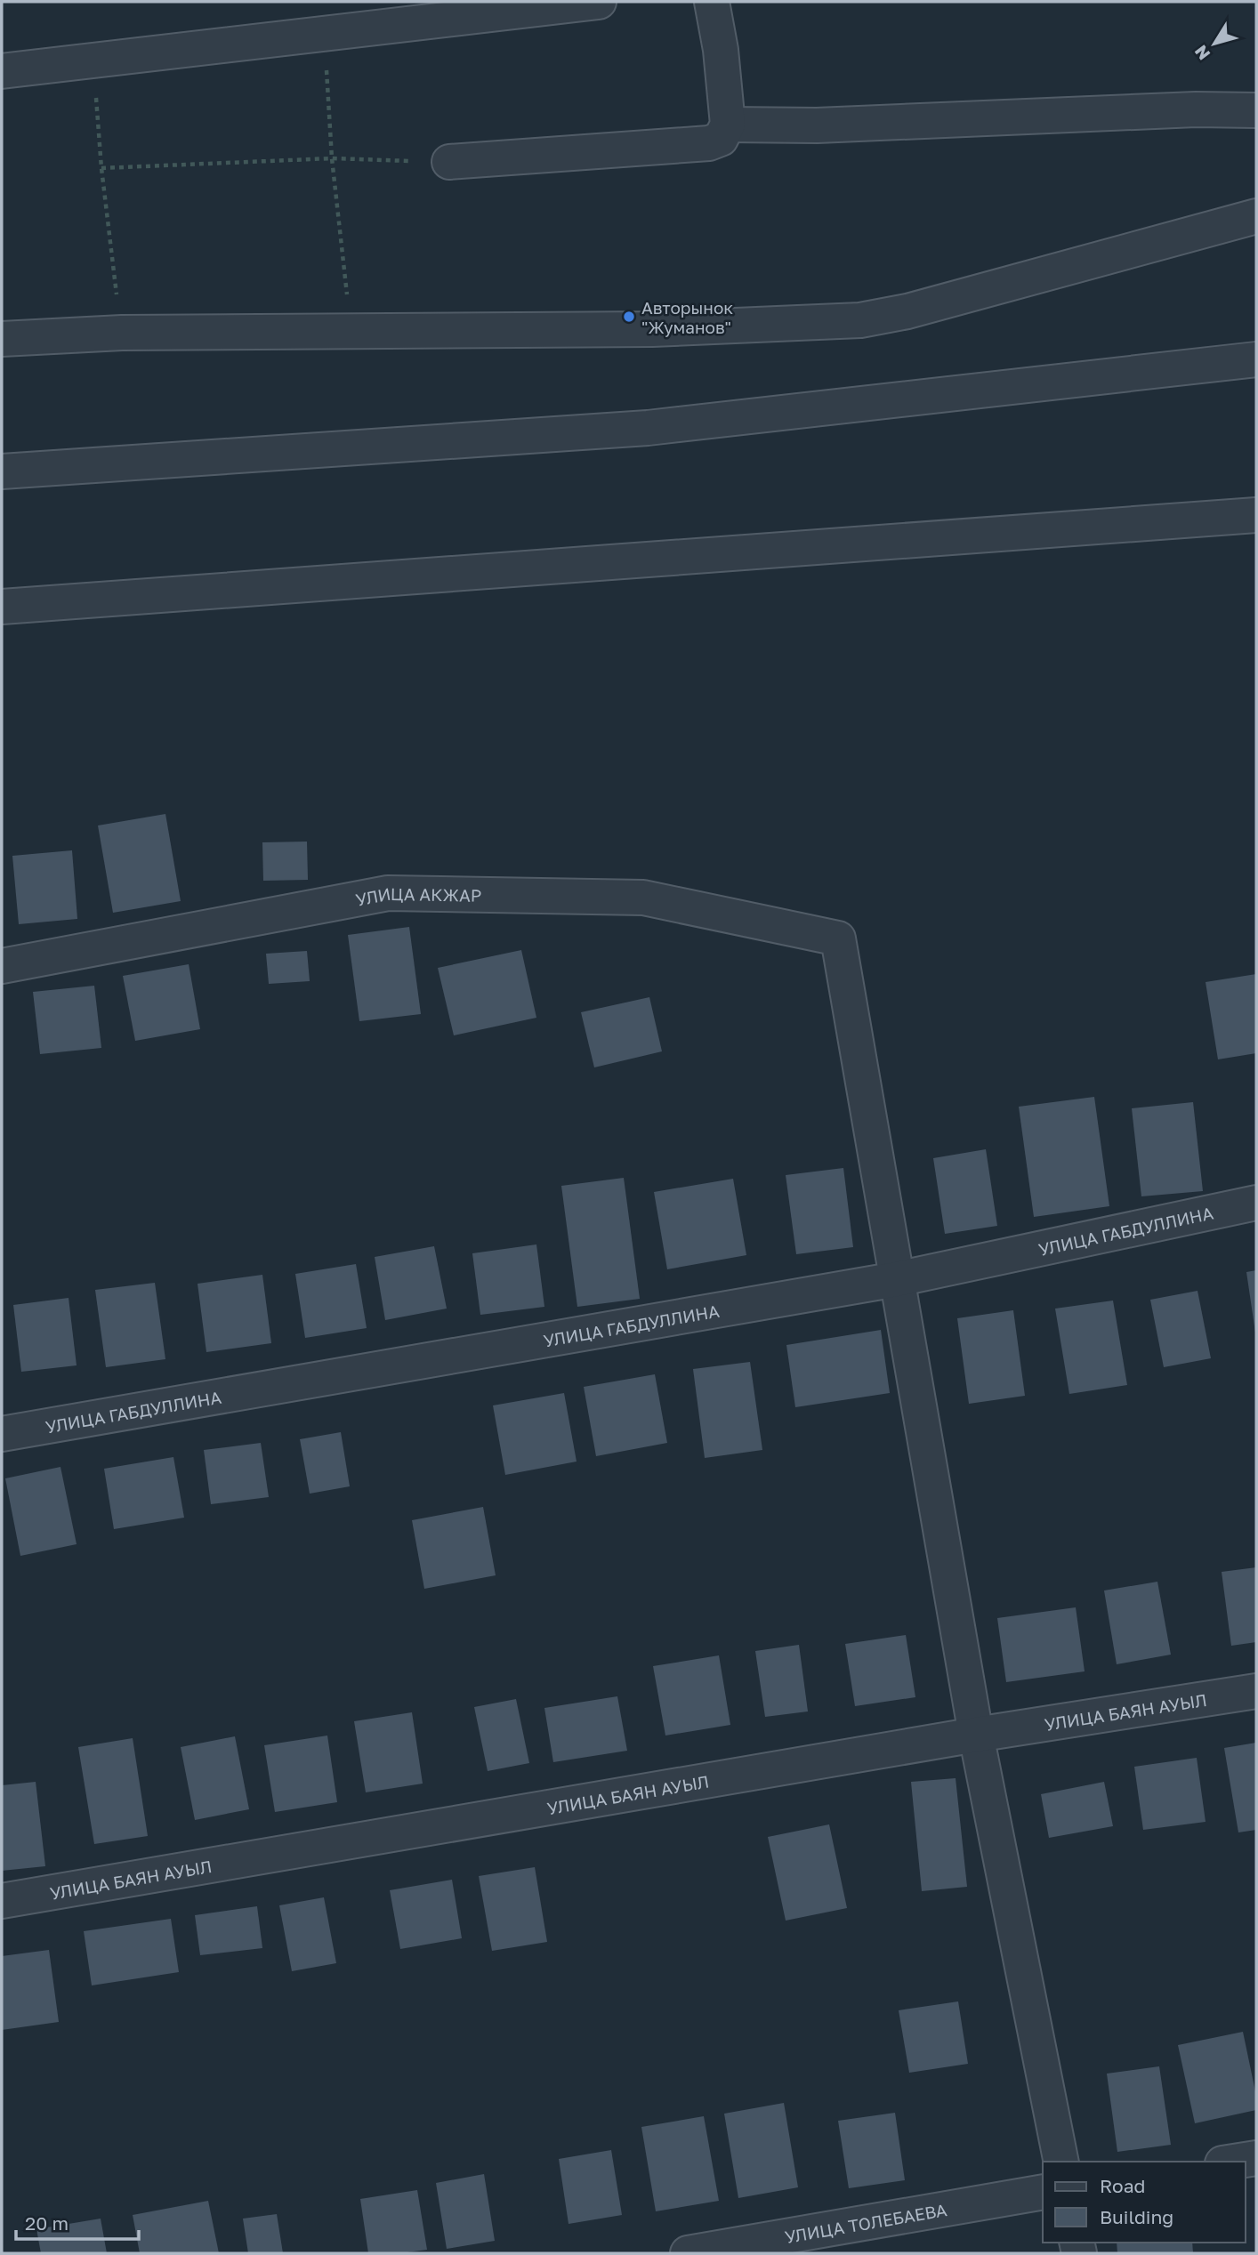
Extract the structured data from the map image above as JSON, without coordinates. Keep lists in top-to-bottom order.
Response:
{
  "streets": {
    "street": [
      "УЛИЦА АКЖАР",
      "УЛИЦА ГАБДУЛЛИНА",
      "УЛИЦА БАЯН АУЫЛ",
      "УЛИЦА ТОЛЕБАЕВА"
    ]
  },
  "crossings": [
    ["УЛИЦА АКЖАР", "УЛИЦА ГАБДУЛЛИНА"]
  ],
  "places": ["Авторынок \"Жуманов\""],
  "legend": ["Road", "Building"],
  "scale_bar": "20 m",
  "north": "bottom left"
}
